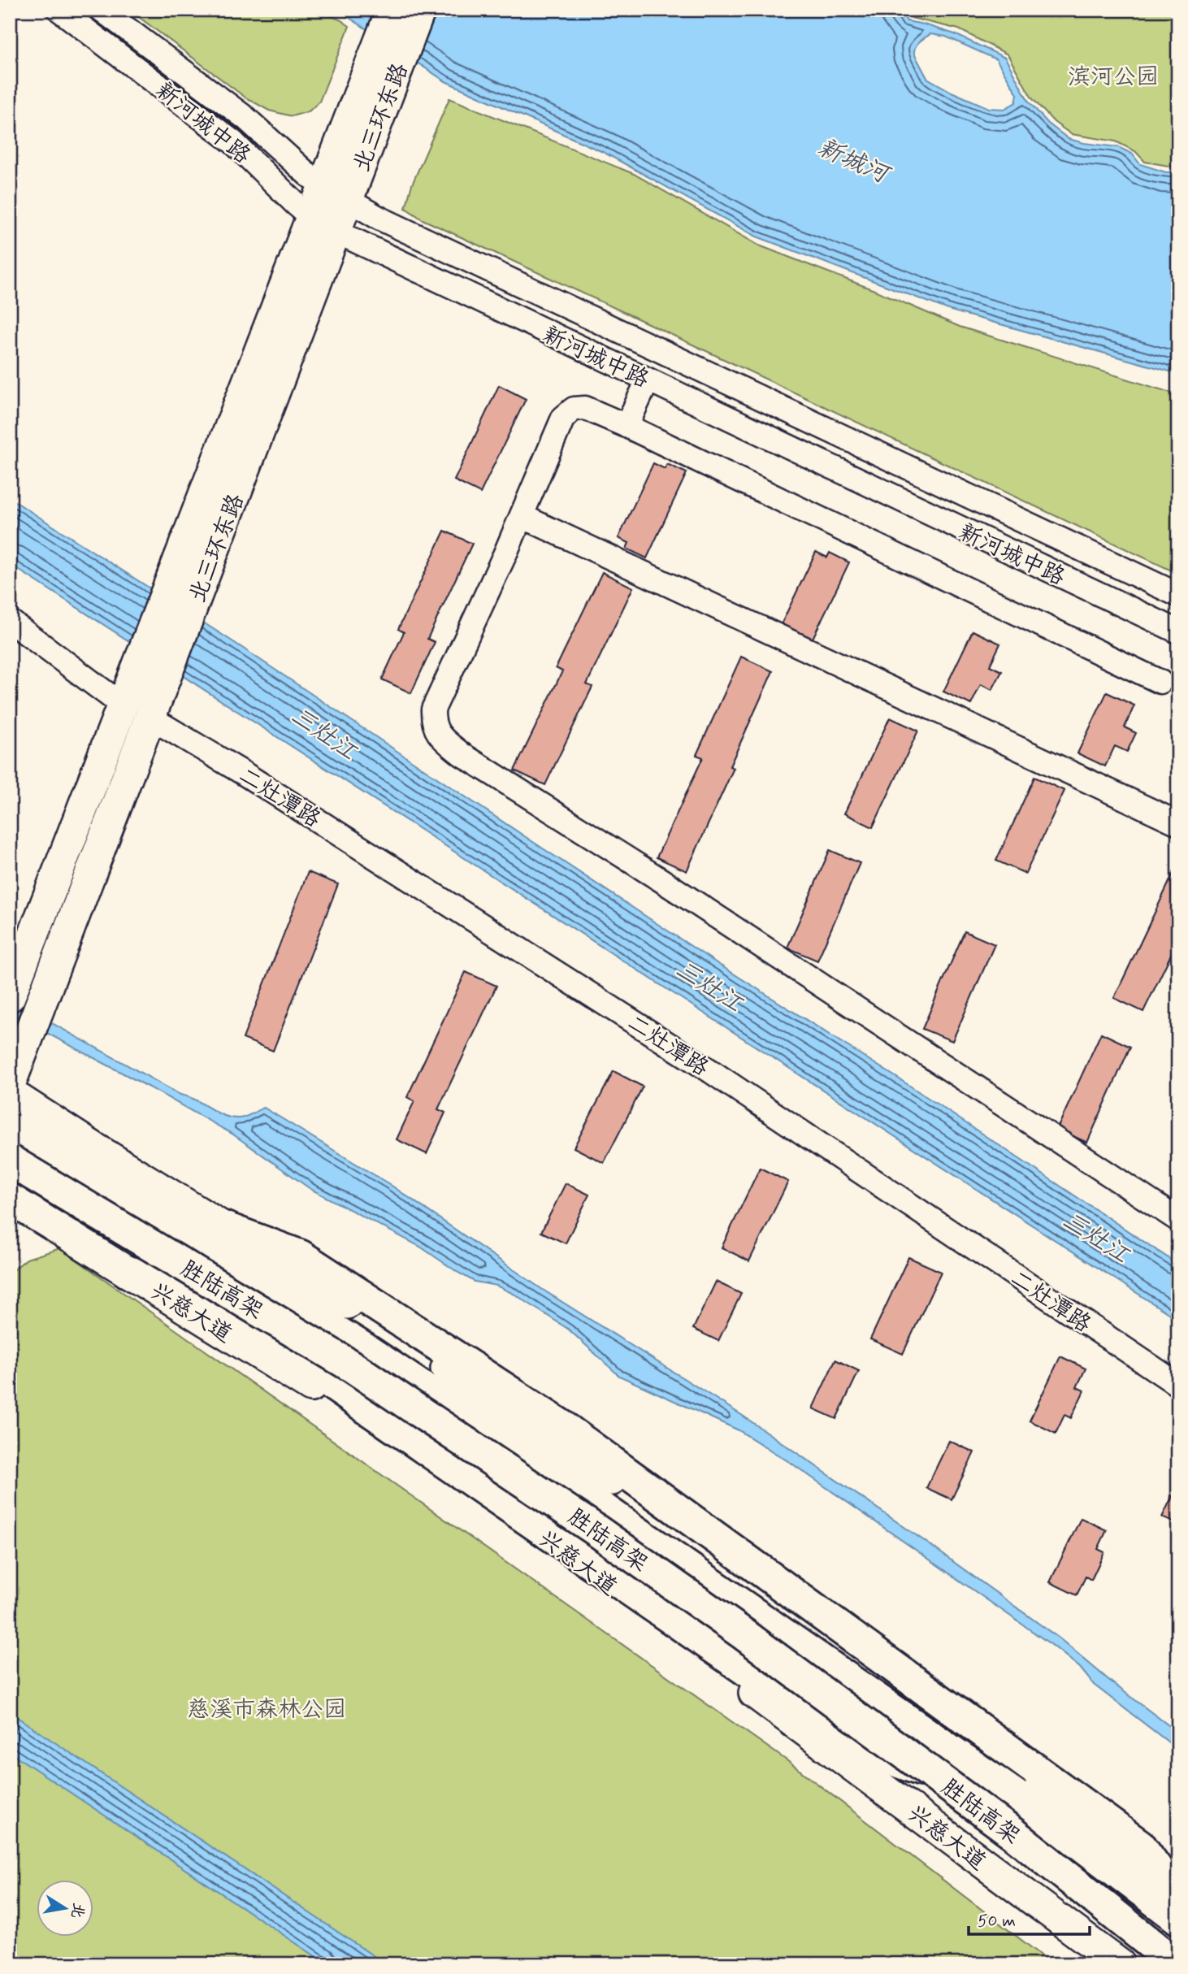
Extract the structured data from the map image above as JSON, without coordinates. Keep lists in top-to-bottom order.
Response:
{
  "streets": {
    "highway": ["胜陆高架"],
    "main road": ["北三环东路", "兴慈大道"],
    "street": ["新河城中路", "二灶潭路"]
  },
  "crossings": [
    ["北三环东路", "新河城中路"],
    ["北三环东路", "二灶潭路"]
  ],
  "water": ["新城河", "三灶江"],
  "parks": ["滨河公园", "慈溪市森林公园"],
  "scale_bar": "50 m",
  "north": "right"
}
